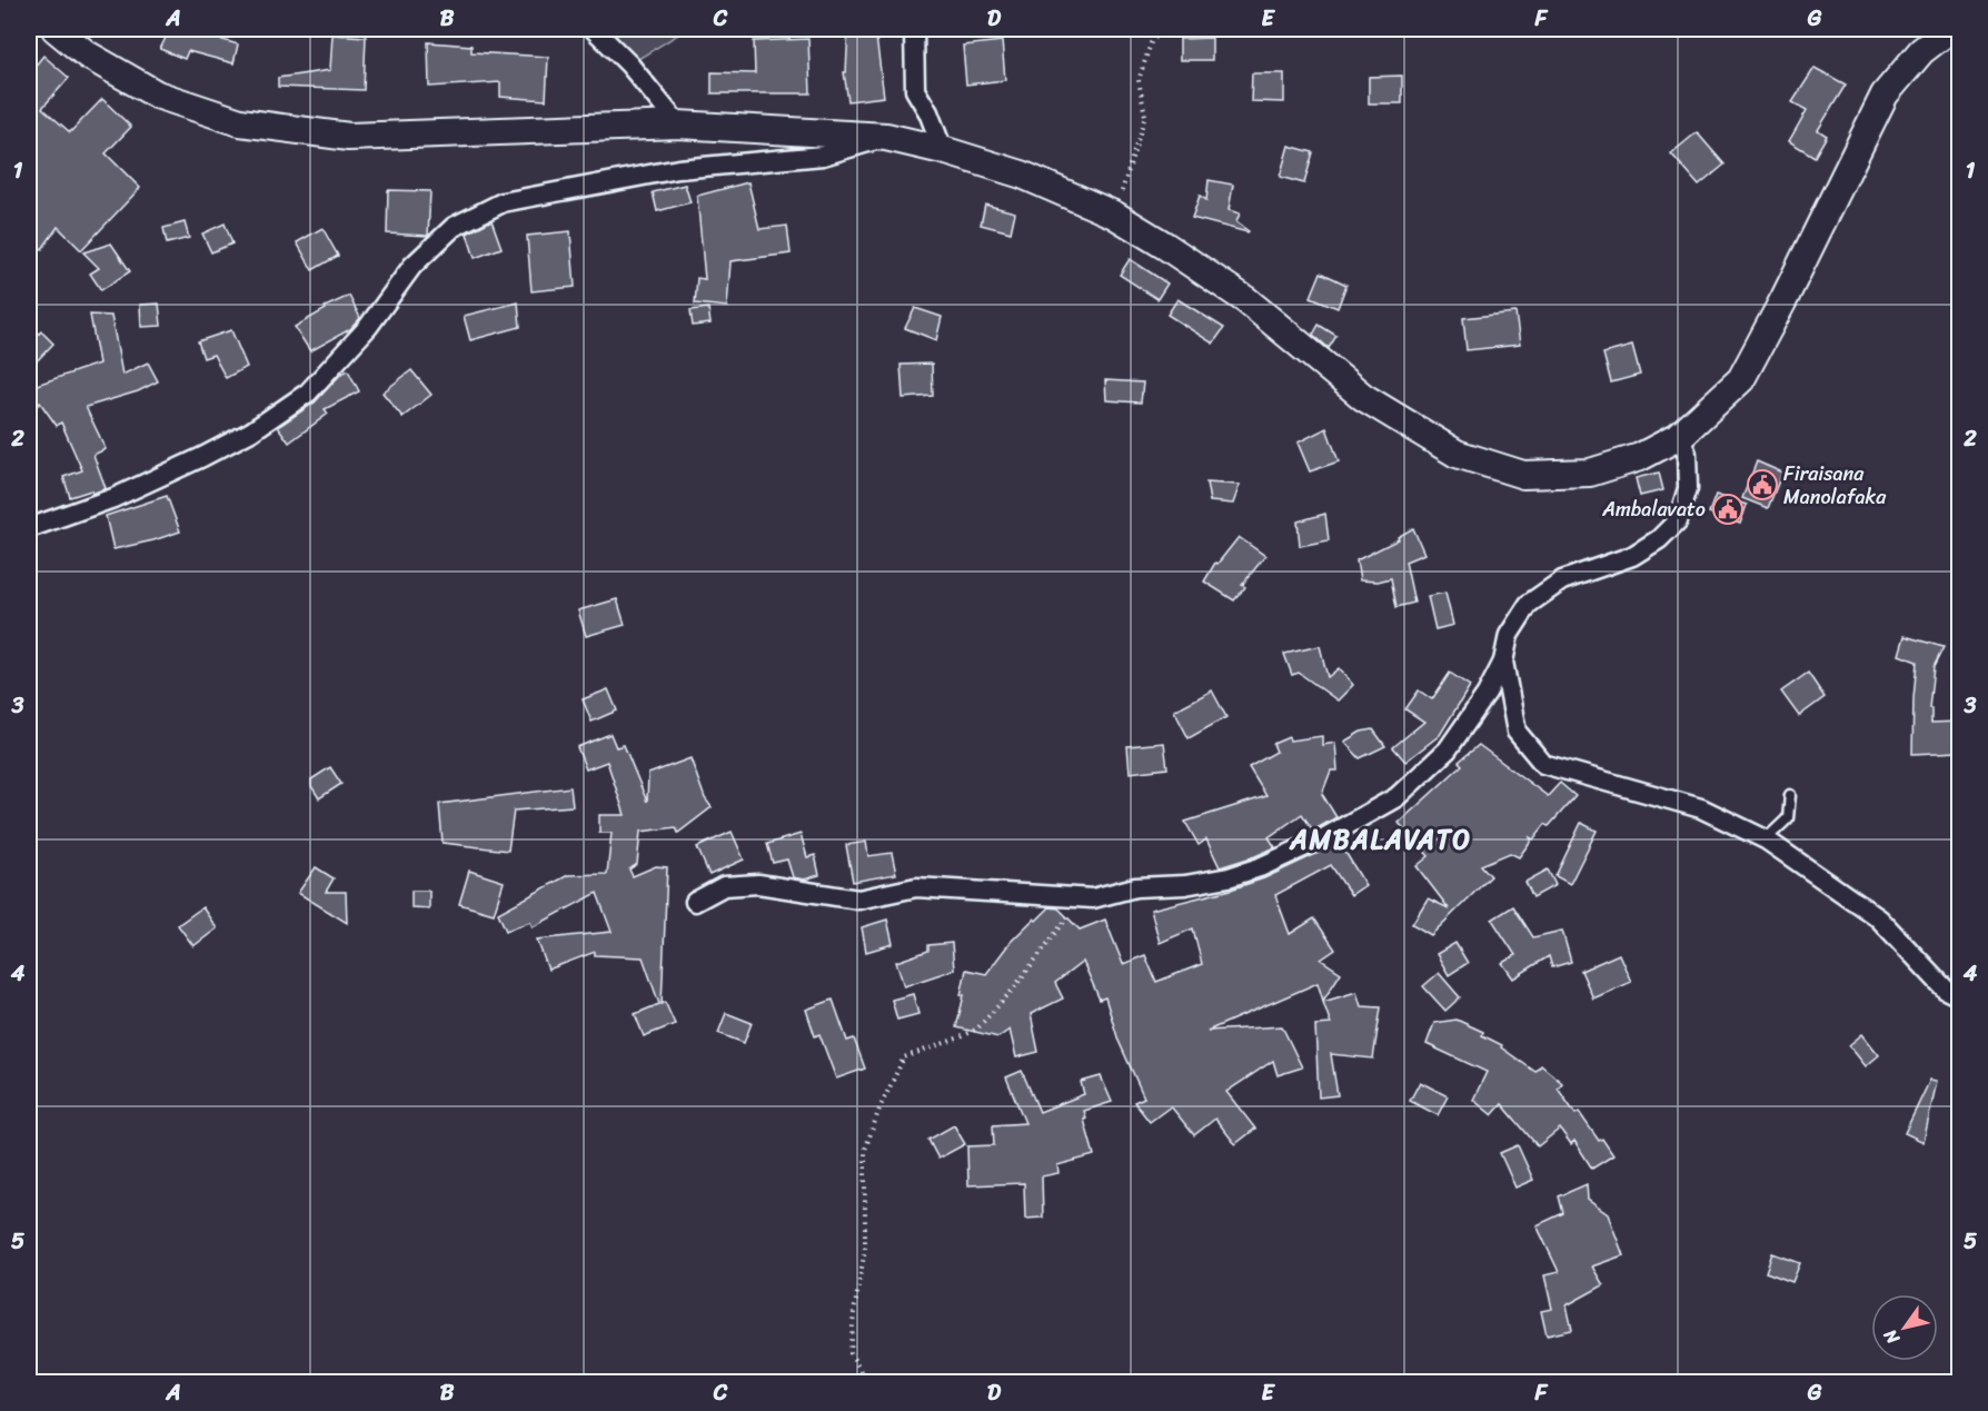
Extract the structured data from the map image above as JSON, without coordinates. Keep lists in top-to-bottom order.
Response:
{
  "districts": ["AMBALAVATO"],
  "places": {
    "public building": ["Firaisana Manolafaka", "Ambalavato"]
  },
  "north": "bottom left",
  "grid": {
    "columns": [
      "A",
      "B",
      "C",
      "D",
      "E",
      "F",
      "G"
    ],
    "rows": [
      "1",
      "2",
      "3",
      "4",
      "5"
    ]
  }
}
